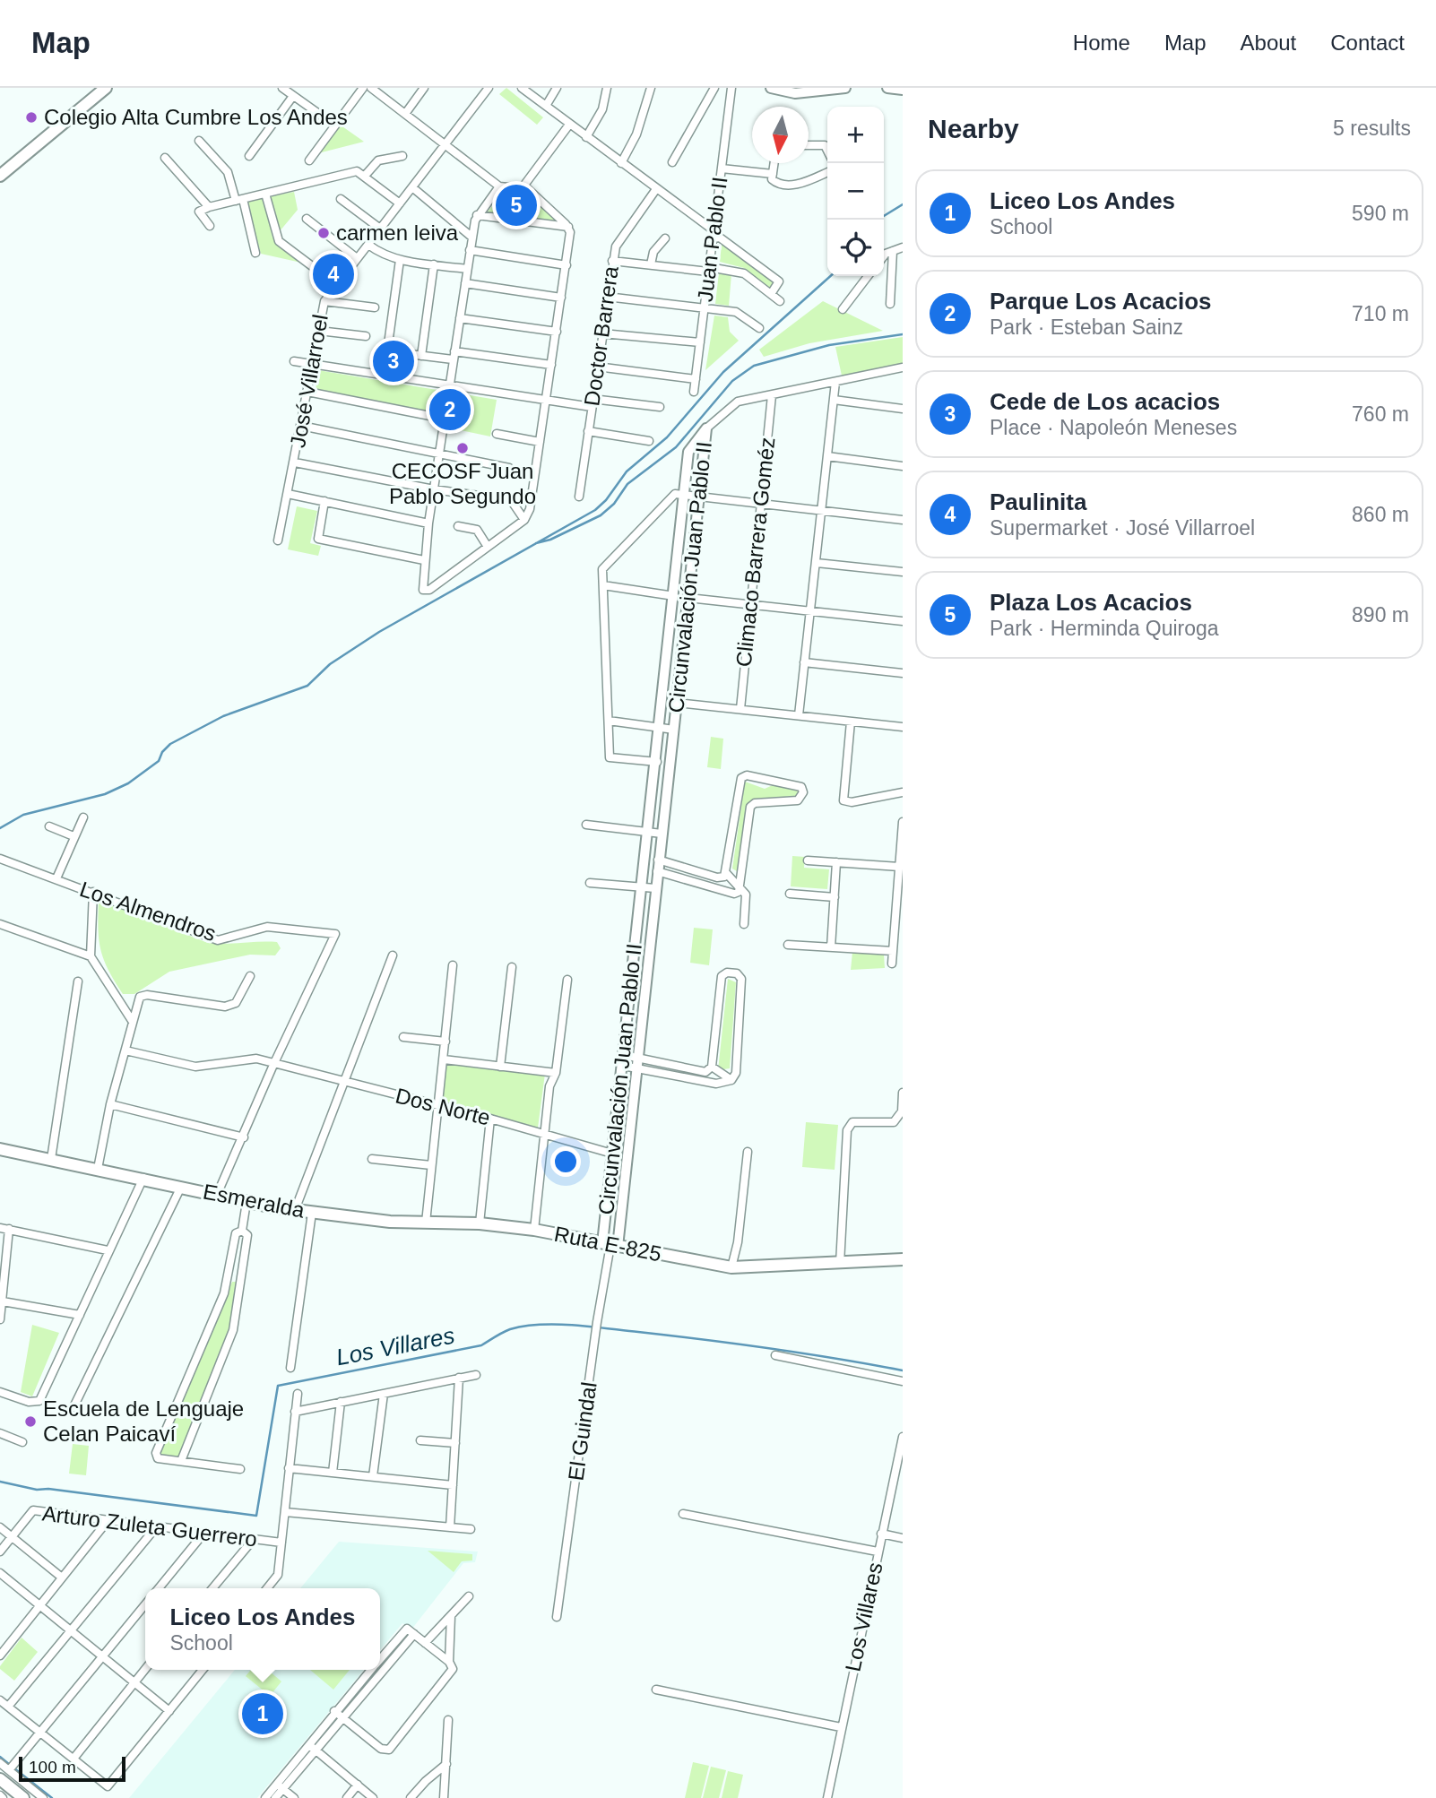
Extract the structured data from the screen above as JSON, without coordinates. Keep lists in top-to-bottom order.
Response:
{
  "streets": {
    "main road": ["Esmeralda", "Ruta E-825"],
    "street": [
      "Juan Pablo II",
      "Doctor Barrera",
      "José Villarroel",
      "Climaco Barrera Goméz",
      "Circunvalación Juan Pablo II",
      "Los Almendros",
      "Dos Norte",
      "El Guindal",
      "Arturo Zuleta Guerrero",
      "Los Villares"
    ]
  },
  "crossings": [
    ["Circunvalación Juan Pablo II", "Dos Norte"],
    ["Circunvalación Juan Pablo II", "Ruta E-825"],
    ["Circunvalación Juan Pablo II", "El Guindal"],
    ["Los Almendros", "Dos Norte"],
    ["Esmeralda", "Ruta E-825"],
    ["Ruta E-825", "El Guindal"]
  ],
  "water": ["Los Villares"],
  "places": [
    "Colegio Alta Cumbre Los Andes",
    "carmen leiva",
    "CECOSF Juan Pablo Segundo",
    "Escuela de Lenguaje Celan Paicaví"
  ],
  "scale_bar": "100 m",
  "north": "bottom",
  "page": {
    "header": "Map",
    "nav": [
      "Home",
      "Map",
      "About",
      "Contact"
    ],
    "heading": ["Nearby", "5 results"],
    "map_buttons": ["+", "−"],
    "list": [
      {
        "mark": "1",
        "name": "Liceo Los Andes",
        "note": "School",
        "value": "590 m"
      },
      {
        "mark": "2",
        "name": "Parque Los Acacios",
        "note": "Park · Esteban Sainz",
        "value": "710 m"
      },
      {
        "mark": "3",
        "name": "Cede de Los acacios",
        "note": "Place · Napoleón Meneses",
        "value": "760 m"
      },
      {
        "mark": "4",
        "name": "Paulinita",
        "note": "Supermarket · José Villarroel",
        "value": "860 m"
      },
      {
        "mark": "5",
        "name": "Plaza Los Acacios",
        "note": "Park · Herminda Quiroga",
        "value": "890 m"
      }
    ],
    "pins": [
      "5",
      "4",
      "3",
      "2",
      "1"
    ],
    "popup": ["Liceo Los Andes", "School"],
    "scale": "100 m"
  }
}
